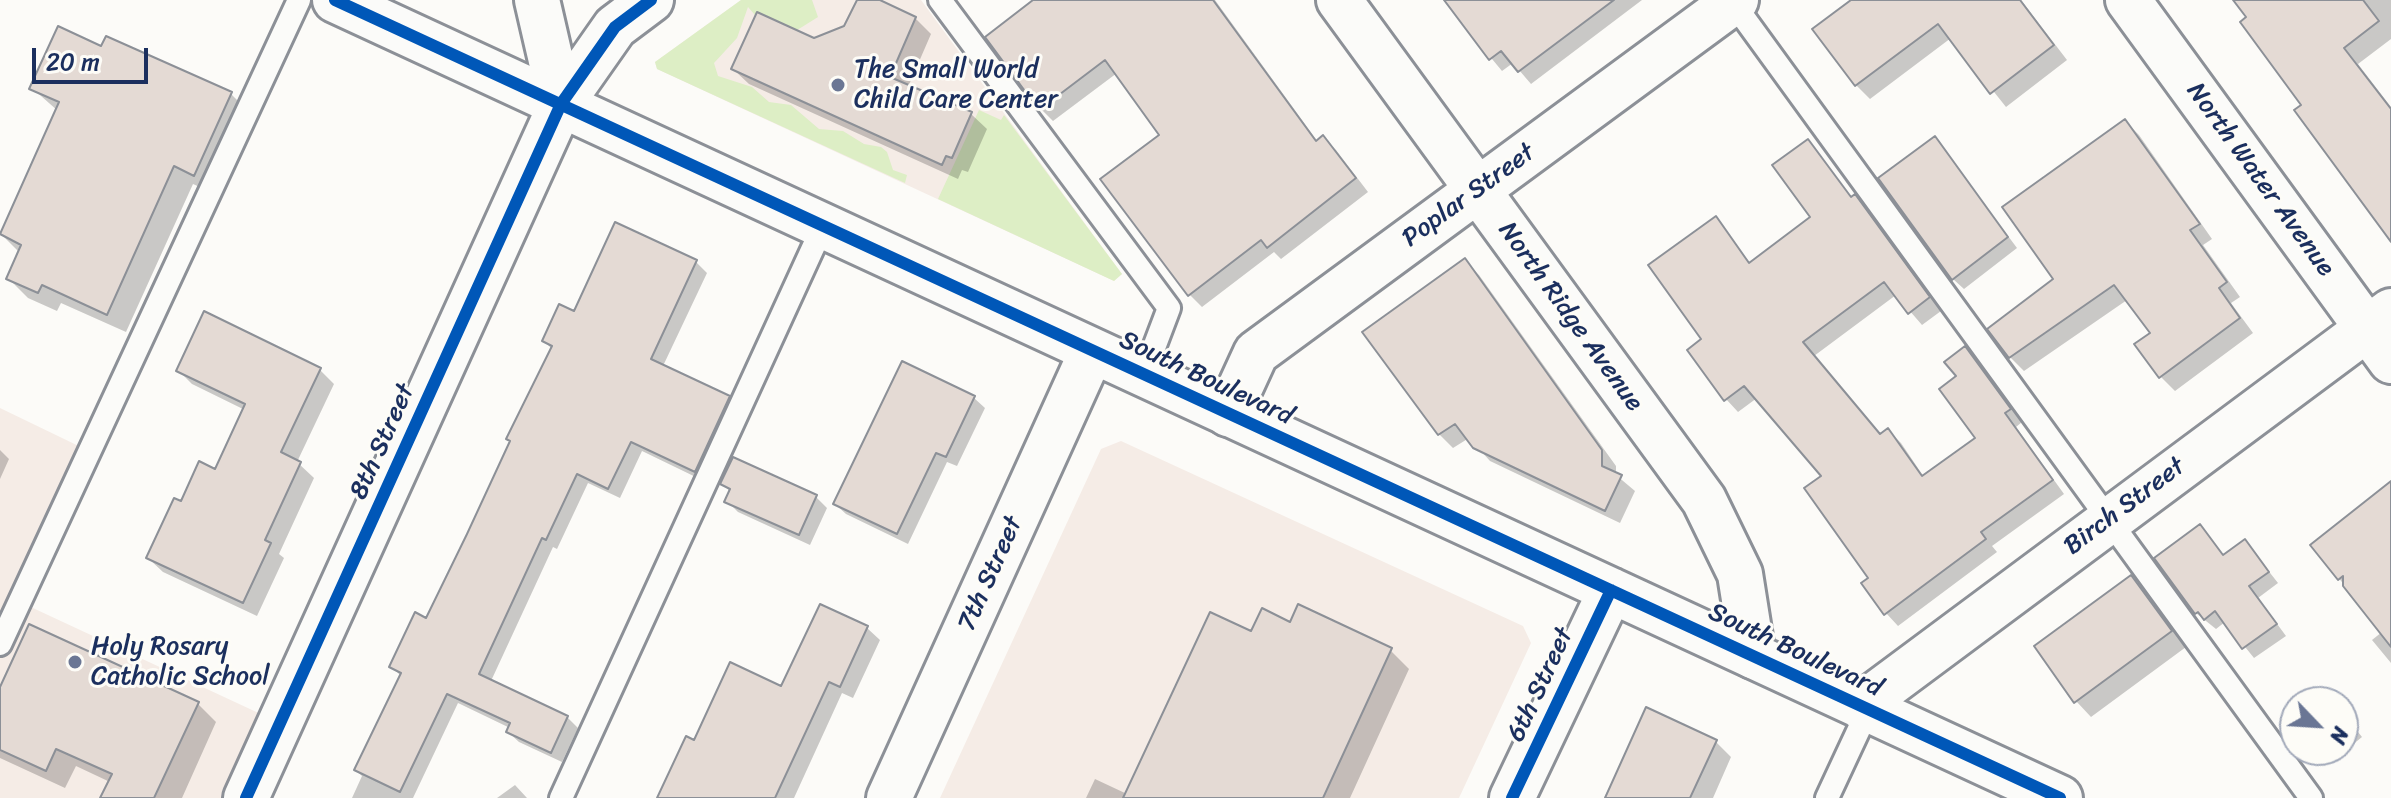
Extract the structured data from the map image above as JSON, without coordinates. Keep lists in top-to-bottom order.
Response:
{
  "streets": {
    "street": [
      "North Water Avenue",
      "Poplar Street",
      "North Ridge Avenue",
      "South Boulevard",
      "8th Street",
      "Birch Street",
      "7th Street",
      "6th Street"
    ]
  },
  "crossings": [
    ["North Water Avenue", "Birch Street"],
    ["Poplar Street", "North Ridge Avenue"],
    ["Poplar Street", "South Boulevard"],
    ["North Ridge Avenue", "South Boulevard"],
    ["South Boulevard", "8th Street"],
    ["South Boulevard", "Birch Street"],
    ["South Boulevard", "7th Street"],
    ["South Boulevard", "6th Street"]
  ],
  "places": ["The Small World Child Care Center", "Holy Rosary Catholic School"],
  "scale_bar": "20 m",
  "north": "bottom right"
}
